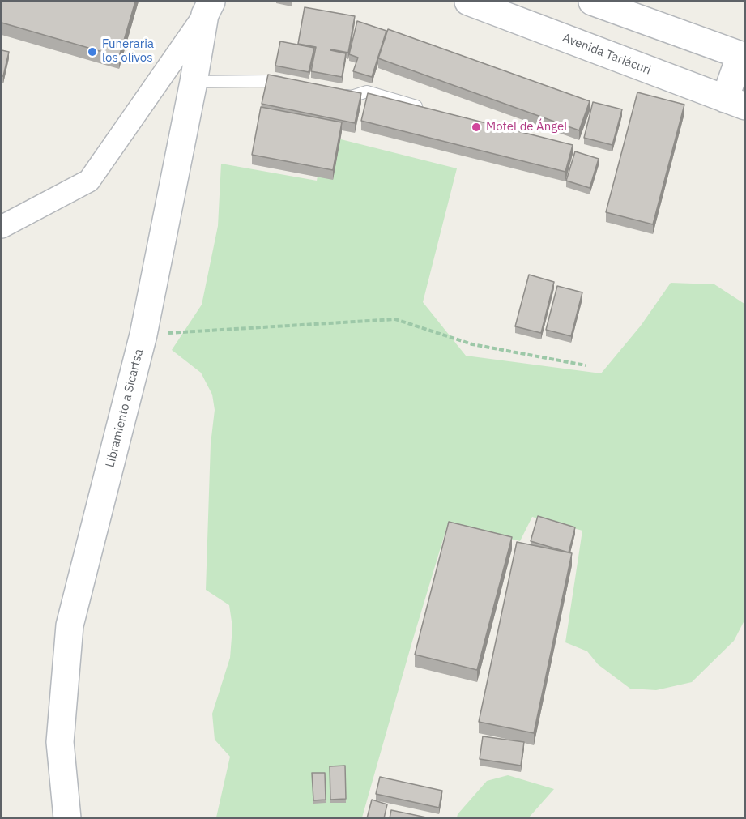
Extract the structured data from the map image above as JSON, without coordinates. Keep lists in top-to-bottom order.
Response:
{
  "streets": {
    "main road": ["Avenida Tariácuri", "Libramiento a Sicartsa"]
  },
  "places": ["Funeraria los olivos", "Motel de Ángel"]
}
